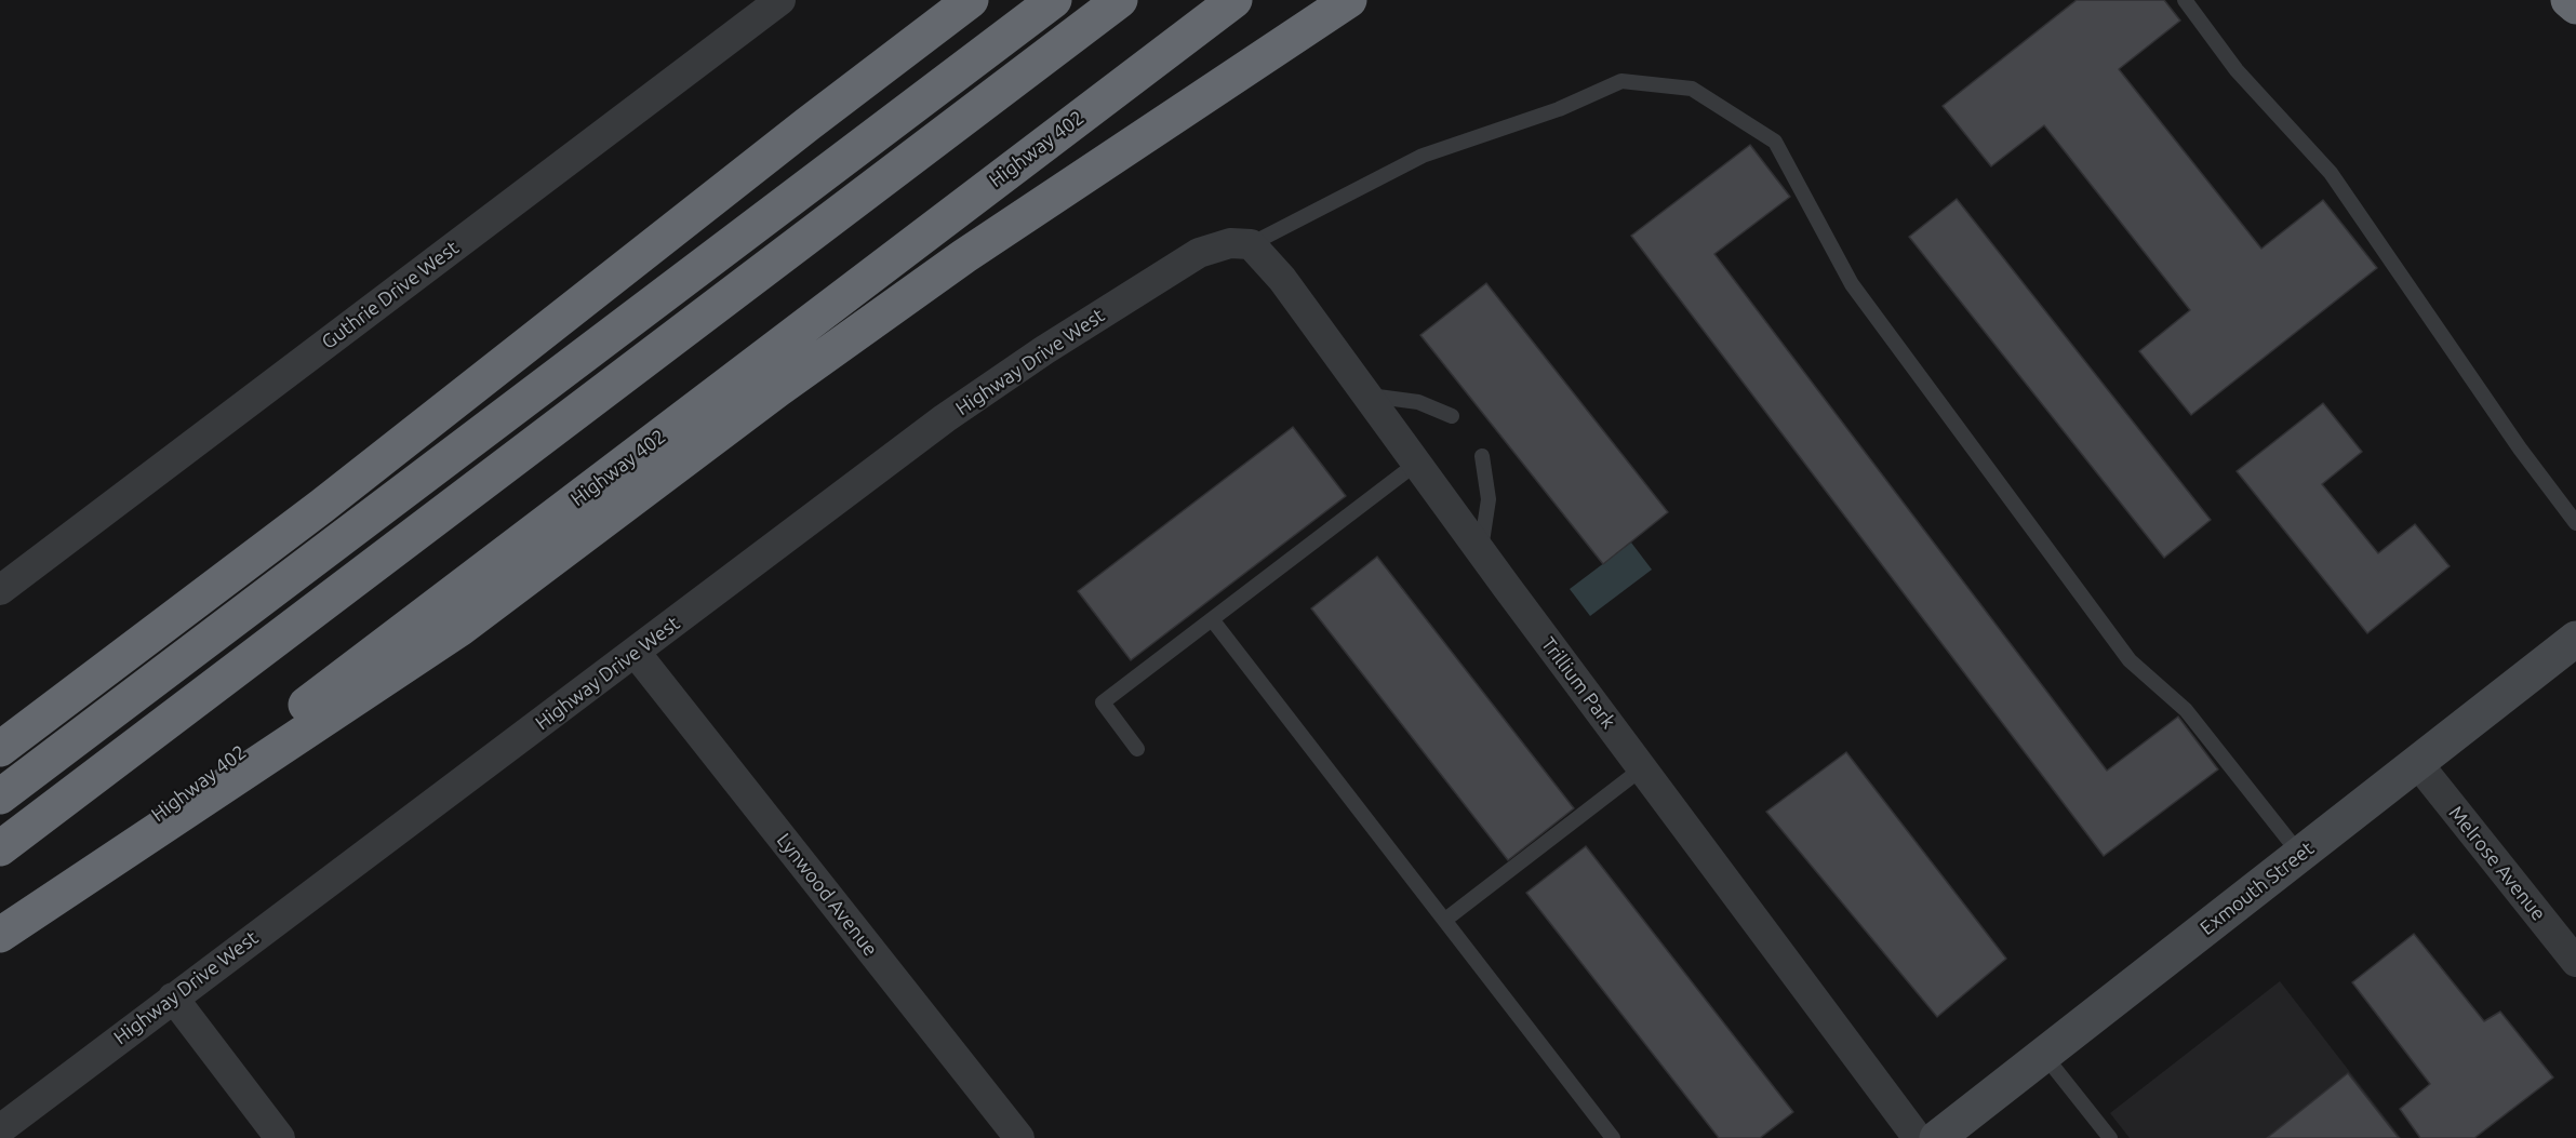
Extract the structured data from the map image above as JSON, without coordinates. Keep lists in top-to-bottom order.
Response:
{
  "streets": {
    "highway": ["Highway 402"],
    "main road": ["Exmouth Street"],
    "street": [
      "Guthrie Drive West",
      "Highway Drive West",
      "Trillium Park",
      "Melrose Avenue",
      "Lynwood Avenue"
    ]
  },
  "crossings": [
    ["Highway Drive West", "Trillium Park"],
    ["Highway Drive West", "Lynwood Avenue"],
    ["Melrose Avenue", "Exmouth Street"]
  ]
}
